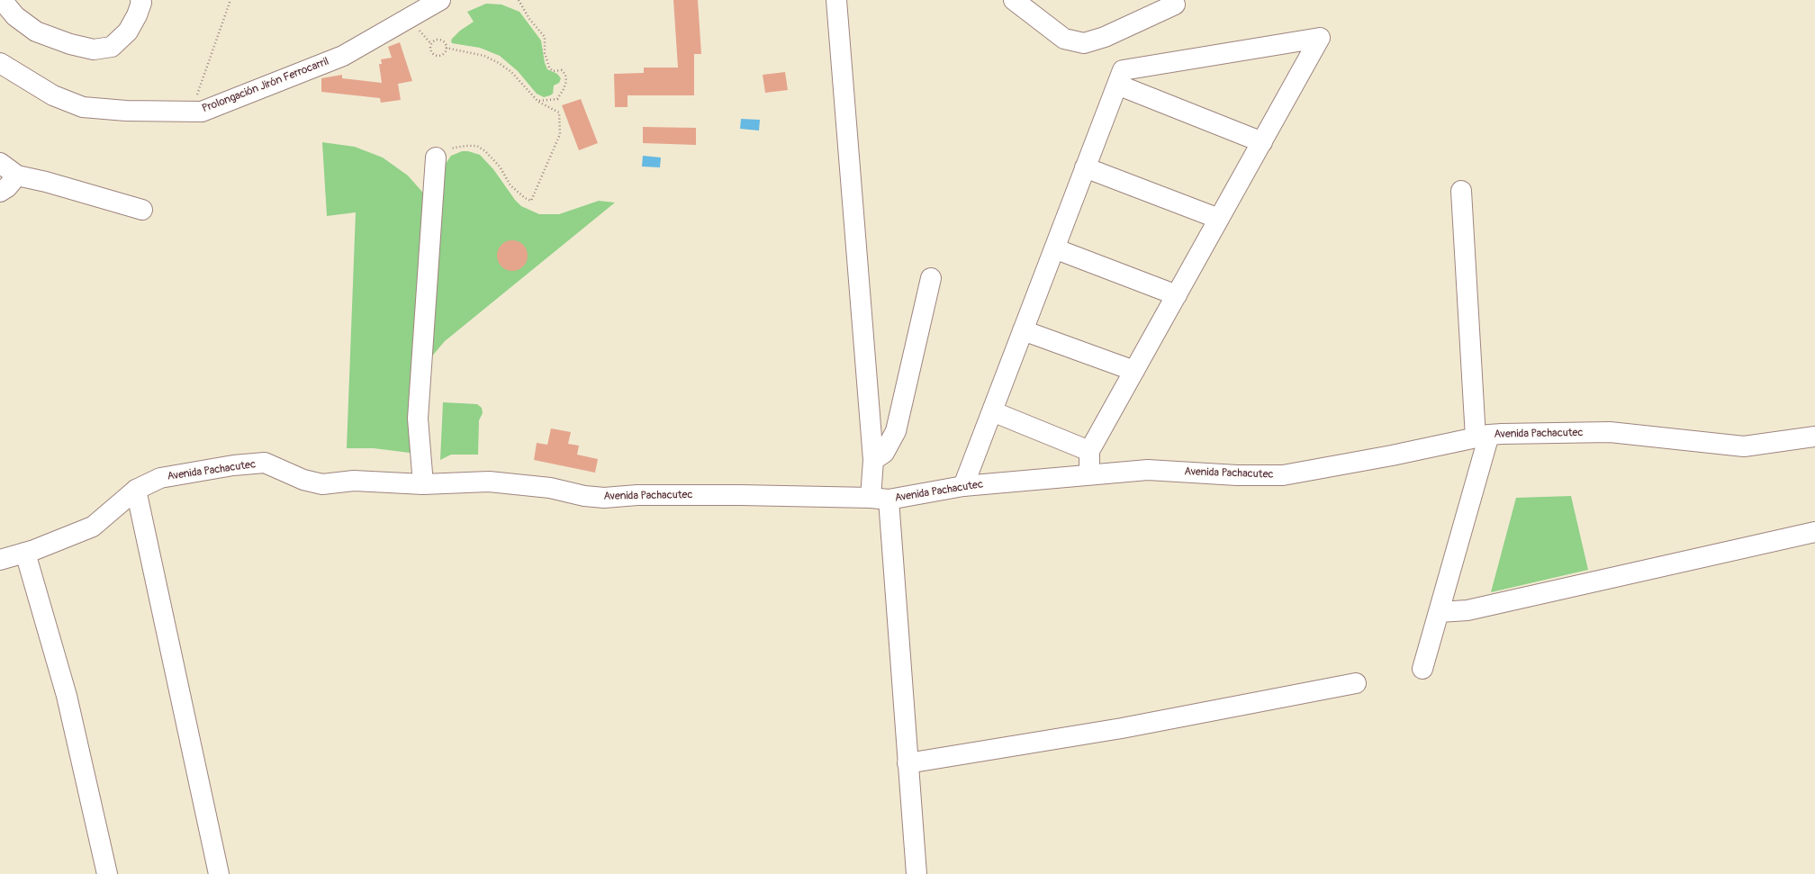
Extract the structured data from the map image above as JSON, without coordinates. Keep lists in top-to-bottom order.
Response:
{
  "streets": {
    "street": ["Prolongación Jirón Ferrocarril", "Avenida Pachacutec"]
  }
}
